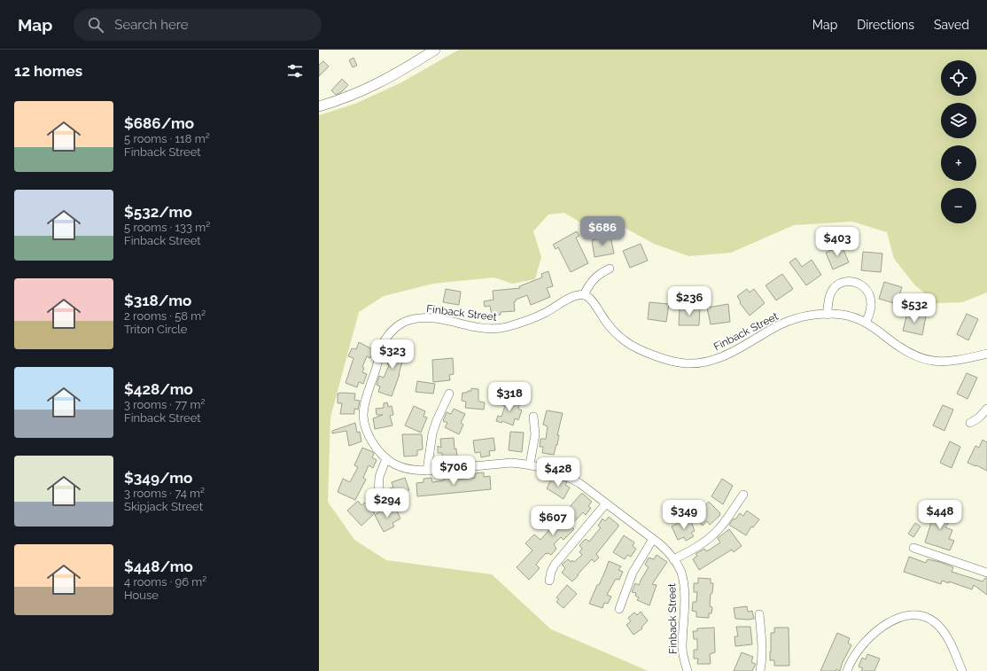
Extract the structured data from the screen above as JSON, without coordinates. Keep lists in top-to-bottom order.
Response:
{
  "streets": {
    "street": ["Finback Street"]
  },
  "page": {
    "header": "Map",
    "search": "Search here",
    "nav": ["Map", "Directions", "Saved"],
    "heading": "12 homes",
    "map_buttons": ["+", "−"],
    "list": [
      {
        "name": "$686/mo",
        "note": "5 rooms · 118 m² · Finback Street"
      },
      {
        "name": "$532/mo",
        "note": "5 rooms · 133 m² · Finback Street"
      },
      {
        "name": "$318/mo",
        "note": "2 rooms · 58 m² · Triton Circle"
      },
      {
        "name": "$428/mo",
        "note": "3 rooms · 77 m² · Finback Street"
      },
      {
        "name": "$349/mo",
        "note": "3 rooms · 74 m² · Skipjack Street"
      },
      {
        "name": "$448/mo",
        "note": "4 rooms · 96 m² · House"
      }
    ],
    "price": [
      "$686",
      "$403",
      "$236",
      "$532",
      "$323",
      "$318",
      "$706",
      "$428",
      "$294",
      "$349",
      "$448",
      "$607"
    ]
  }
}
